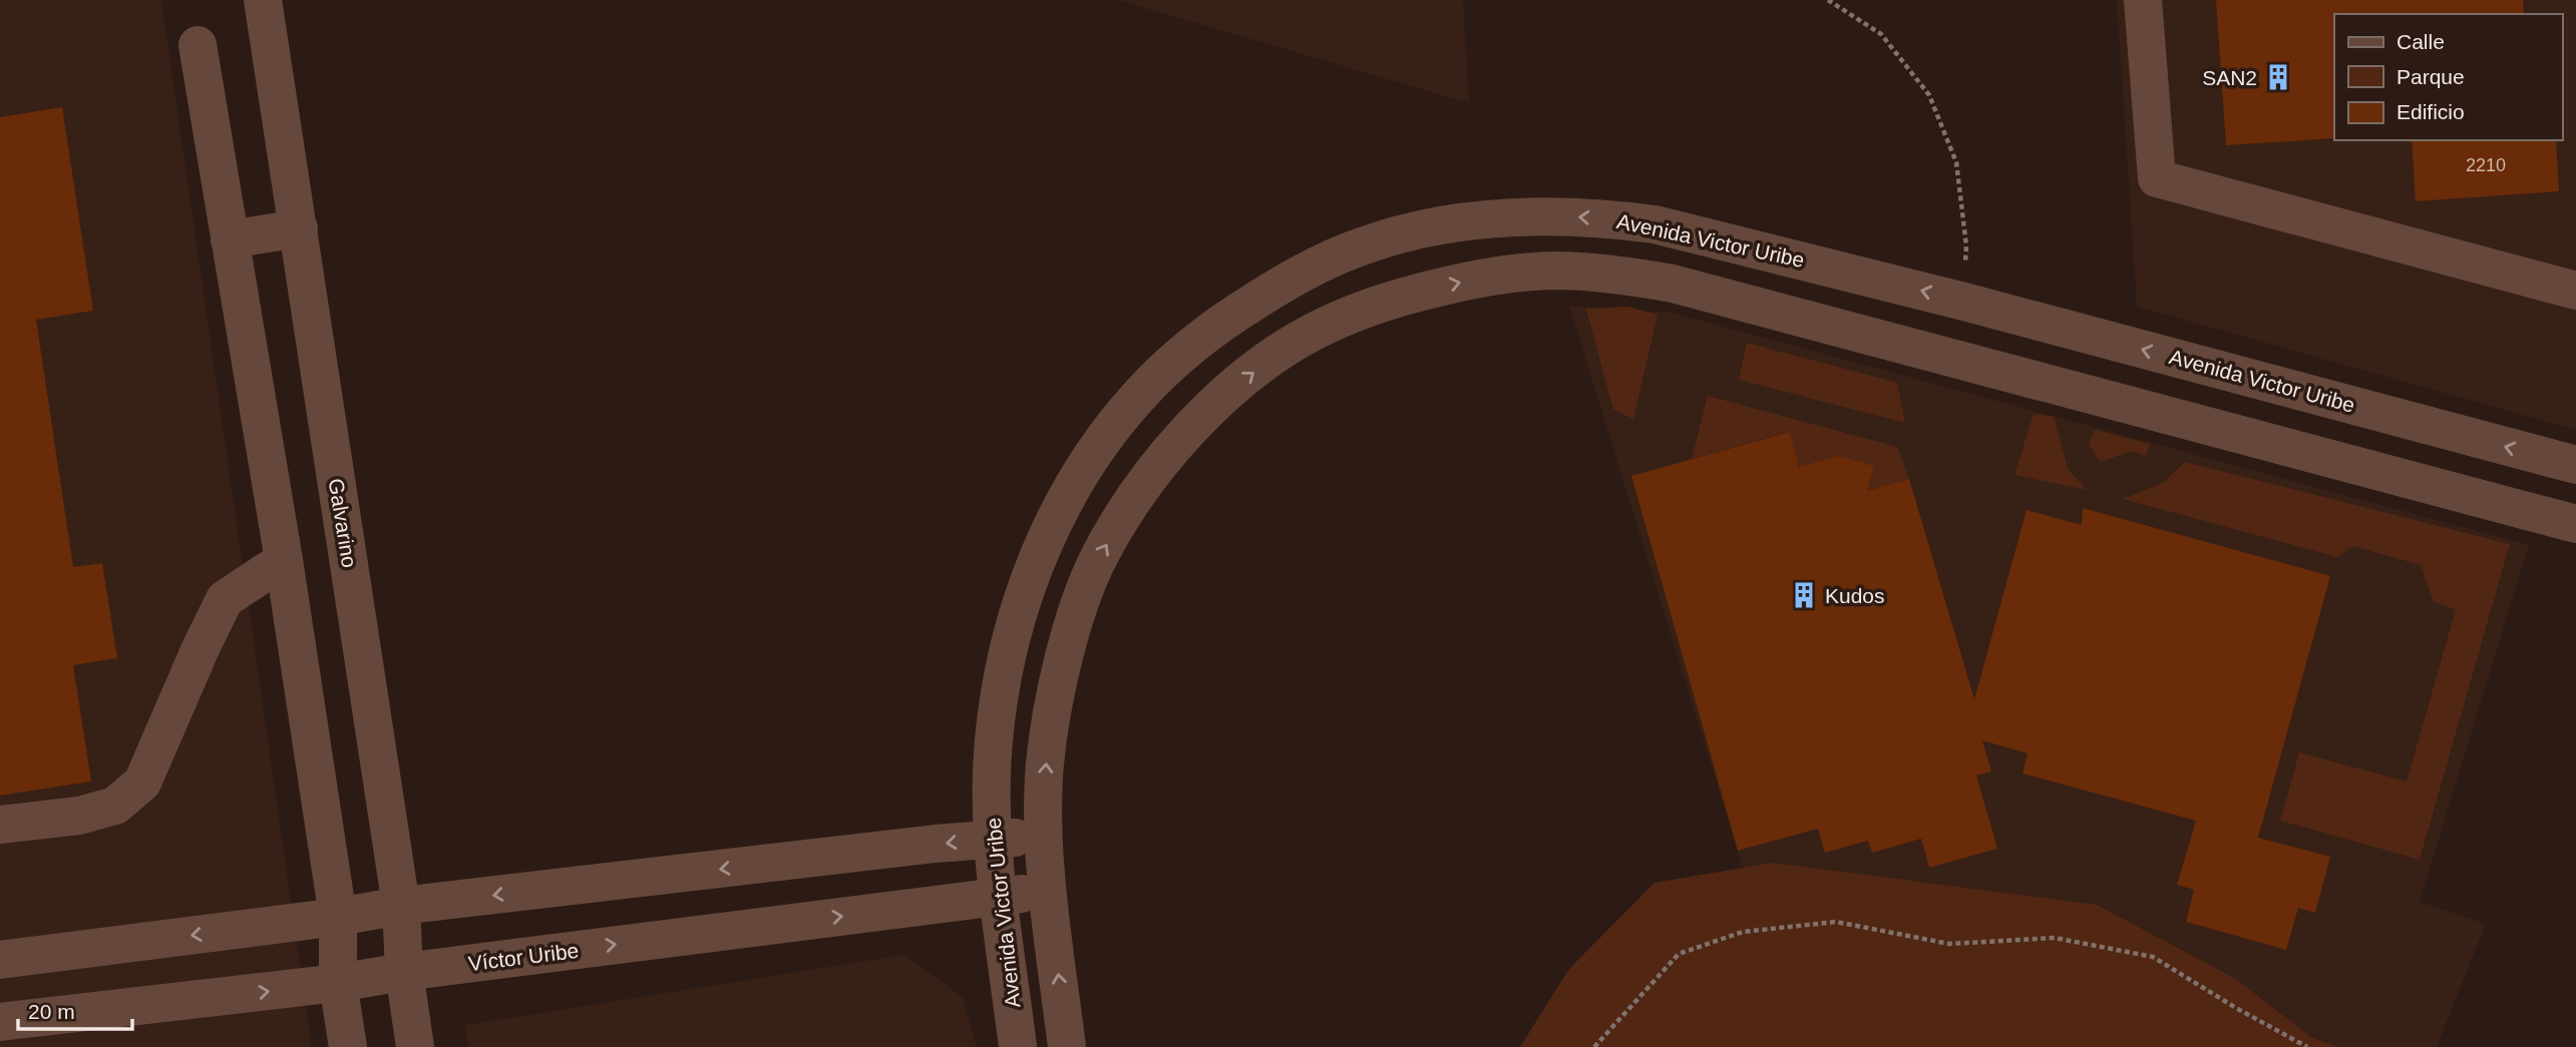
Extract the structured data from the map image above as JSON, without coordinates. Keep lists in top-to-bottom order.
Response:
{
  "streets": {
    "street": ["Avenida Victor Uribe", "Galvarino", "Víctor Uribe"]
  },
  "crossings": [
    ["Avenida Victor Uribe", "Víctor Uribe"],
    ["Galvarino", "Víctor Uribe"]
  ],
  "one_way": ["Avenida Victor Uribe"],
  "places": {
    "building": ["SAN2", "Kudos"]
  },
  "house_numbers": ["2210"],
  "legend": ["Calle", "Parque", "Edificio"],
  "scale_bar": "20 m"
}
